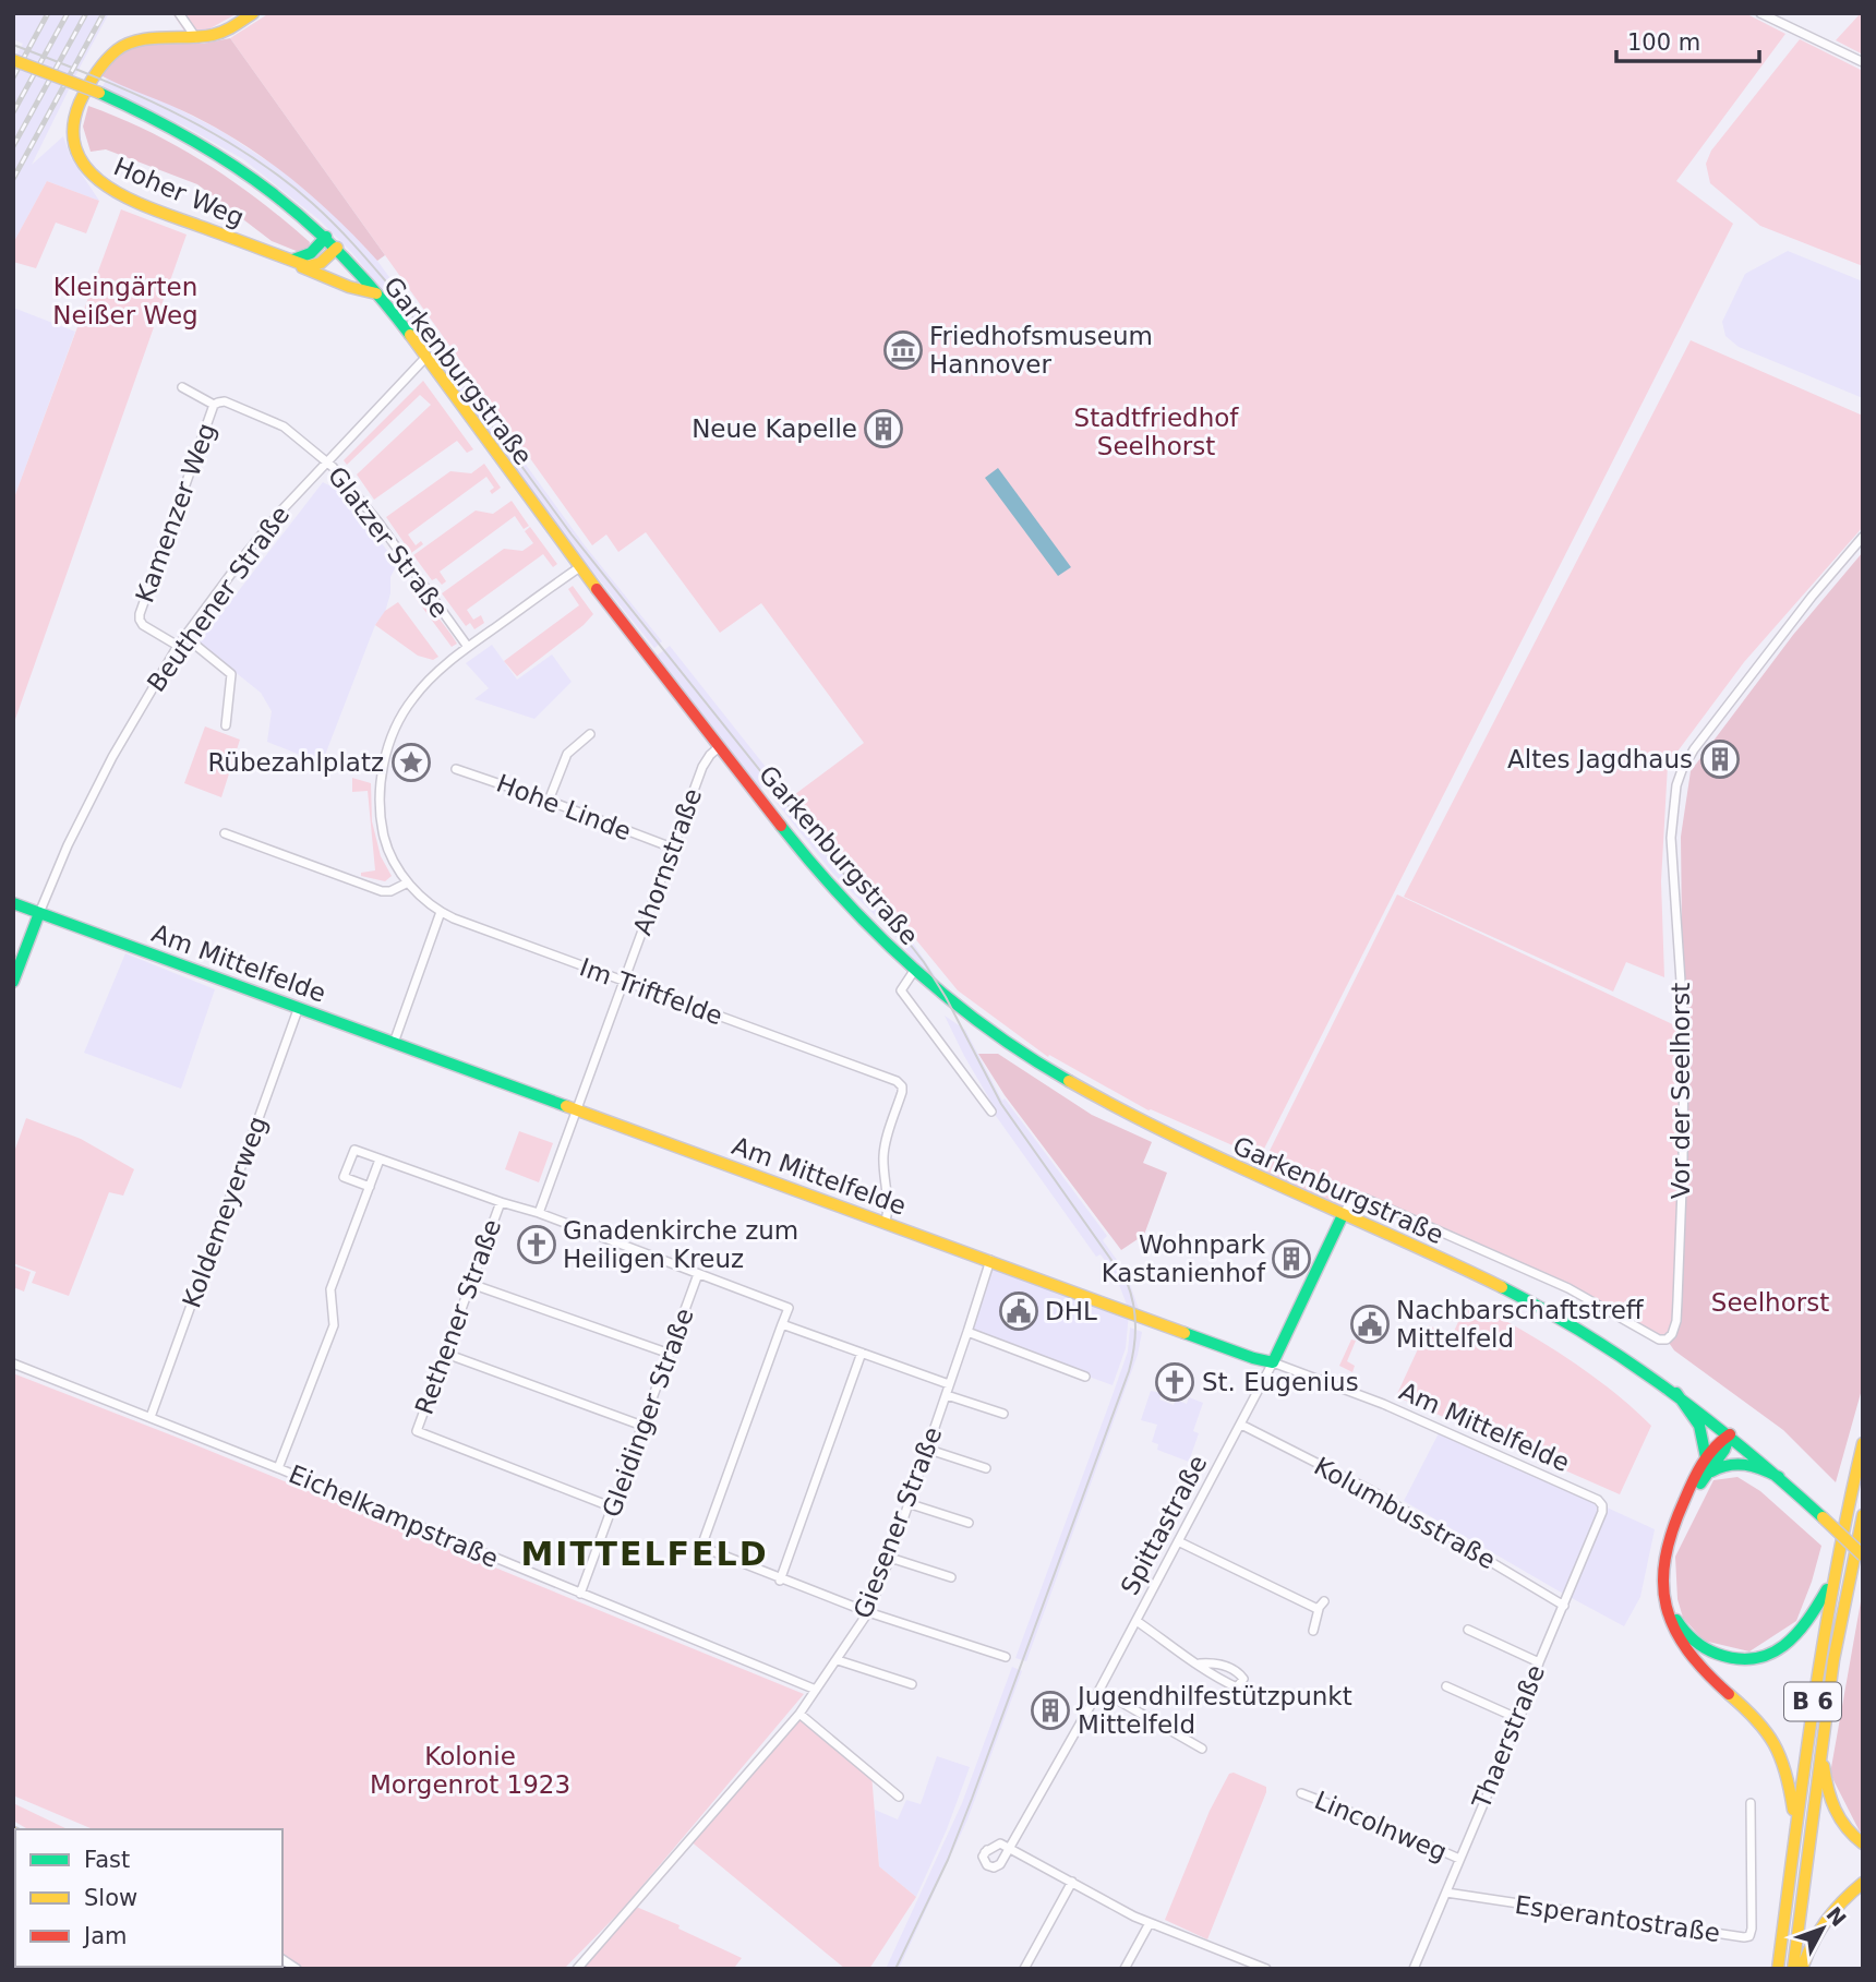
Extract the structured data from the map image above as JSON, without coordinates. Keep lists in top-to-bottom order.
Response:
{
  "streets": {
    "main road": [
      "Hoher Weg",
      "Garkenburgstraße",
      "Am Mittelfelde",
      "Spittastraße",
      "B 6"
    ],
    "street": [
      "Kamenzer Weg",
      "Glatzer Straße",
      "Beuthener Straße",
      "Hohe Linde",
      "Ahornstraße",
      "Im Triftfelde",
      "Vor der Seelhorst",
      "Koldemeyerweg",
      "Rethener Straße",
      "Gleidinger Straße",
      "Kolumbusstraße",
      "Eichelkampstraße",
      "Giesener Straße",
      "Thaerstraße",
      "Lincolnweg",
      "Esperantostraße"
    ]
  },
  "crossings": [
    ["Hoher Weg", "Garkenburgstraße"],
    ["Garkenburgstraße", "Beuthener Straße"],
    ["Garkenburgstraße", "Ahornstraße"],
    ["Garkenburgstraße", "Vor der Seelhorst"],
    ["Garkenburgstraße", "Spittastraße"],
    ["Kamenzer Weg", "Glatzer Straße"],
    ["Kamenzer Weg", "Beuthener Straße"],
    ["Glatzer Straße", "Beuthener Straße"],
    ["Beuthener Straße", "Am Mittelfelde"],
    ["Hohe Linde", "Ahornstraße"],
    ["Ahornstraße", "Am Mittelfelde"],
    ["Ahornstraße", "Im Triftfelde"],
    ["Am Mittelfelde", "Im Triftfelde"],
    ["Am Mittelfelde", "Koldemeyerweg"],
    ["Am Mittelfelde", "Giesener Straße"],
    ["Am Mittelfelde", "Spittastraße"],
    ["Am Mittelfelde", "Thaerstraße"],
    ["Vor der Seelhorst", "Spittastraße"],
    ["Koldemeyerweg", "Eichelkampstraße"],
    ["Rethener Straße", "Gleidinger Straße"],
    ["Gleidinger Straße", "Eichelkampstraße"],
    ["Kolumbusstraße", "Spittastraße"],
    ["Kolumbusstraße", "Thaerstraße"],
    ["Eichelkampstraße", "Giesener Straße"],
    ["Thaerstraße", "Lincolnweg"],
    ["Thaerstraße", "Esperantostraße"]
  ],
  "districts": ["MITTELFELD"],
  "parks": [
    "Kleingärten Neißer Weg",
    "Stadtfriedhof Seelhorst",
    "Seelhorst",
    "Kolonie Morgenrot 1923"
  ],
  "places": {
    "museum": ["Friedhofsmuseum Hannover"],
    "building": [
      "Neue Kapelle",
      "Altes Jagdhaus",
      "Wohnpark Kastanienhof",
      "Jugendhilfestützpunkt Mittelfeld"
    ],
    "place": ["Rübezahlplatz"],
    "church": ["Gnadenkirche zum Heiligen Kreuz", "St. Eugenius"],
    "public building": ["DHL", "Nachbarschaftstreff Mittelfeld"]
  },
  "legend": ["Fast", "Slow", "Jam"],
  "scale_bar": "100 m",
  "north": "top right"
}
